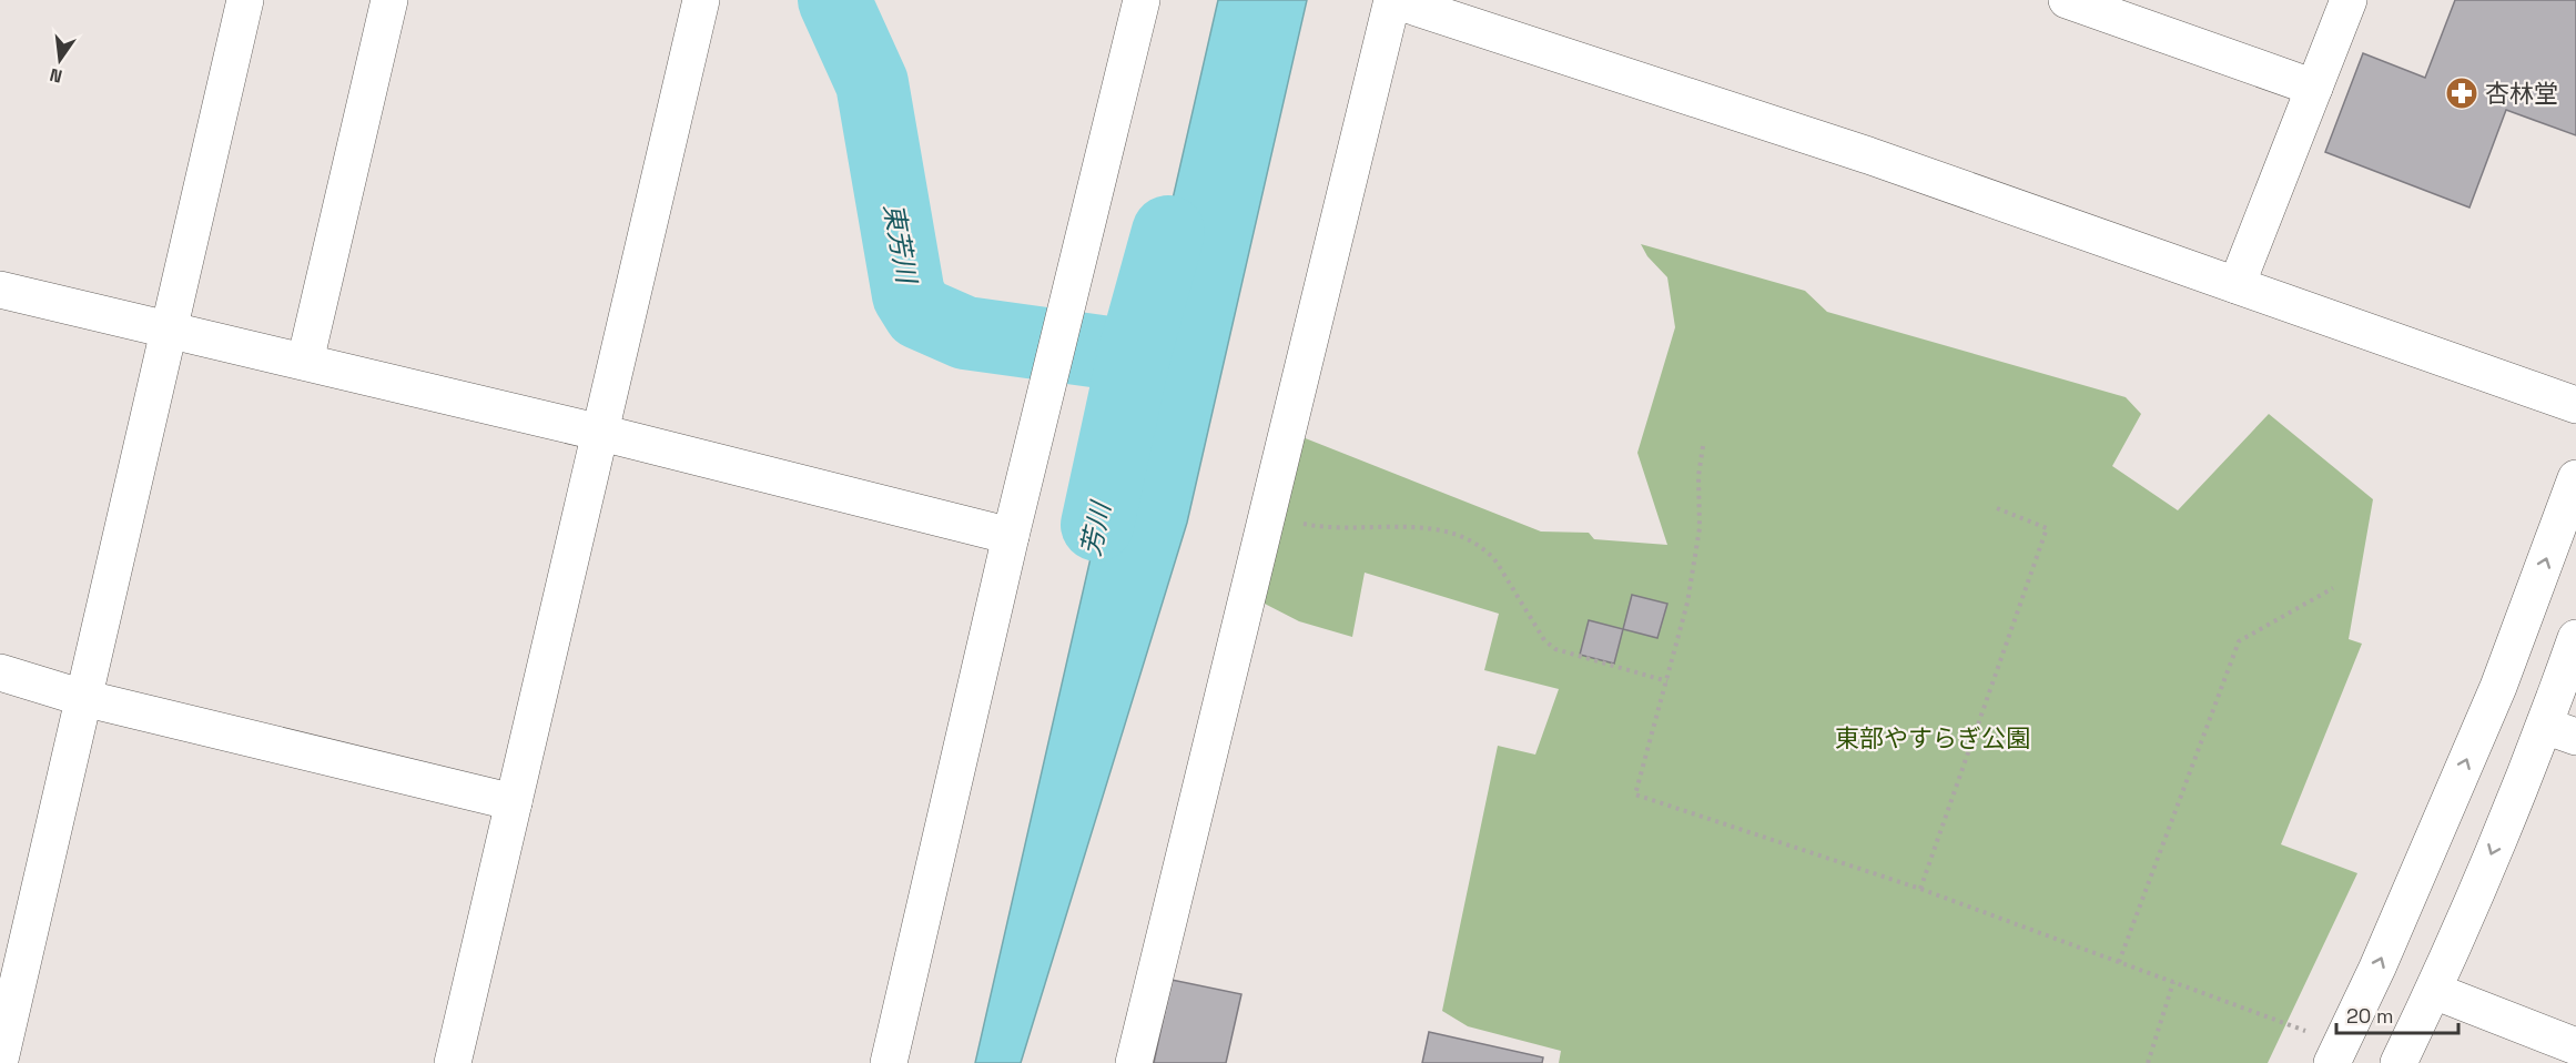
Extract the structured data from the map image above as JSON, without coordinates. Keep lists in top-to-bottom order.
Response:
{
  "water": ["東芳川", "芳川"],
  "parks": ["東部やすらぎ公園"],
  "places": {
    "pharmacy": ["杏林堂"]
  },
  "scale_bar": "20 m",
  "north": "bottom"
}
